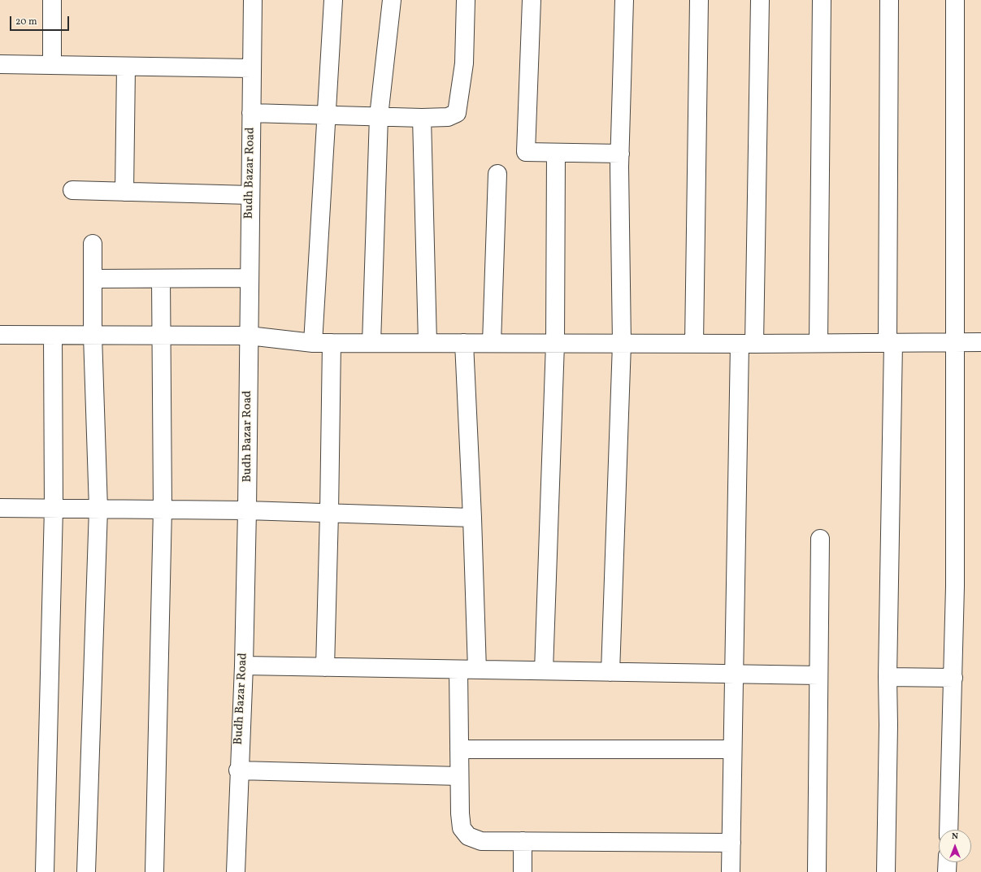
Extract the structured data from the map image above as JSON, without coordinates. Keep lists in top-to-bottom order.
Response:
{
  "streets": {
    "street": ["Budh Bazar Road"]
  },
  "scale_bar": "20 m",
  "north": "top"
}
